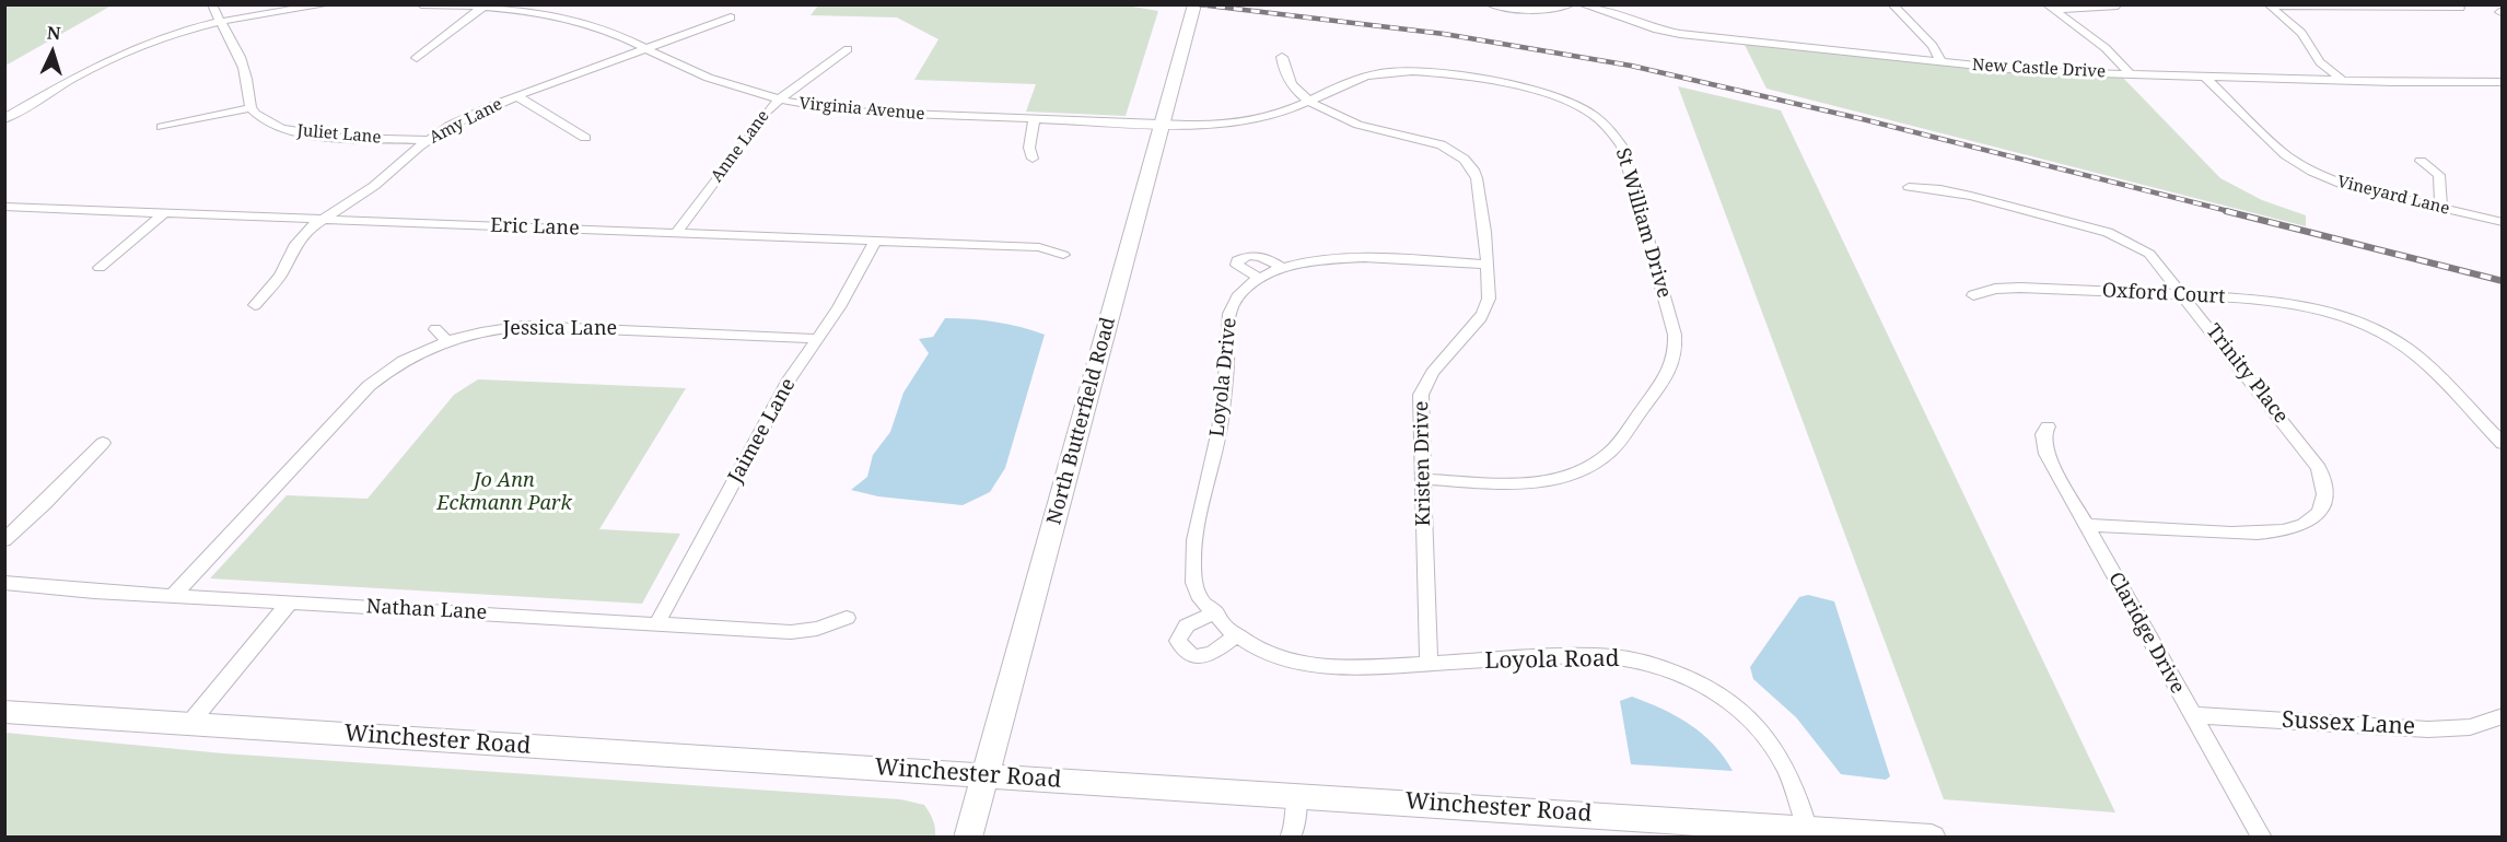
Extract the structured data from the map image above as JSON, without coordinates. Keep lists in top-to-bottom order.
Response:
{
  "streets": {
    "main road": ["North Butterfield Road", "Winchester Road"],
    "street": [
      "New Castle Drive",
      "Virginia Avenue",
      "Amy Lane",
      "Juliet Lane",
      "Anne Lane",
      "Vineyard Lane",
      "St William Drive",
      "Eric Lane",
      "Oxford Court",
      "Jessica Lane",
      "Trinity Place",
      "Loyola Drive",
      "Jaimee Lane",
      "Kristen Drive",
      "Nathan Lane",
      "Claridge Drive",
      "Loyola Road",
      "Sussex Lane"
    ]
  },
  "crossings": [
    ["New Castle Drive", "Vineyard Lane"],
    ["Virginia Avenue", "Amy Lane"],
    ["Virginia Avenue", "Anne Lane"],
    ["Virginia Avenue", "St William Drive"],
    ["Virginia Avenue", "North Butterfield Road"],
    ["Amy Lane", "Juliet Lane"],
    ["Amy Lane", "Eric Lane"],
    ["Anne Lane", "Eric Lane"],
    ["St William Drive", "North Butterfield Road"],
    ["St William Drive", "Kristen Drive"],
    ["Eric Lane", "Jaimee Lane"],
    ["Oxford Court", "Trinity Place"],
    ["Jessica Lane", "Jaimee Lane"],
    ["Jessica Lane", "Nathan Lane"],
    ["Trinity Place", "Claridge Drive"],
    ["Loyola Drive", "Kristen Drive"],
    ["Loyola Drive", "Loyola Road"],
    ["North Butterfield Road", "Winchester Road"],
    ["Jaimee Lane", "Nathan Lane"],
    ["Kristen Drive", "Loyola Road"],
    ["Claridge Drive", "Sussex Lane"],
    ["Loyola Road", "Winchester Road"]
  ],
  "parks": ["Jo Ann Eckmann Park"],
  "north": "top"
}
